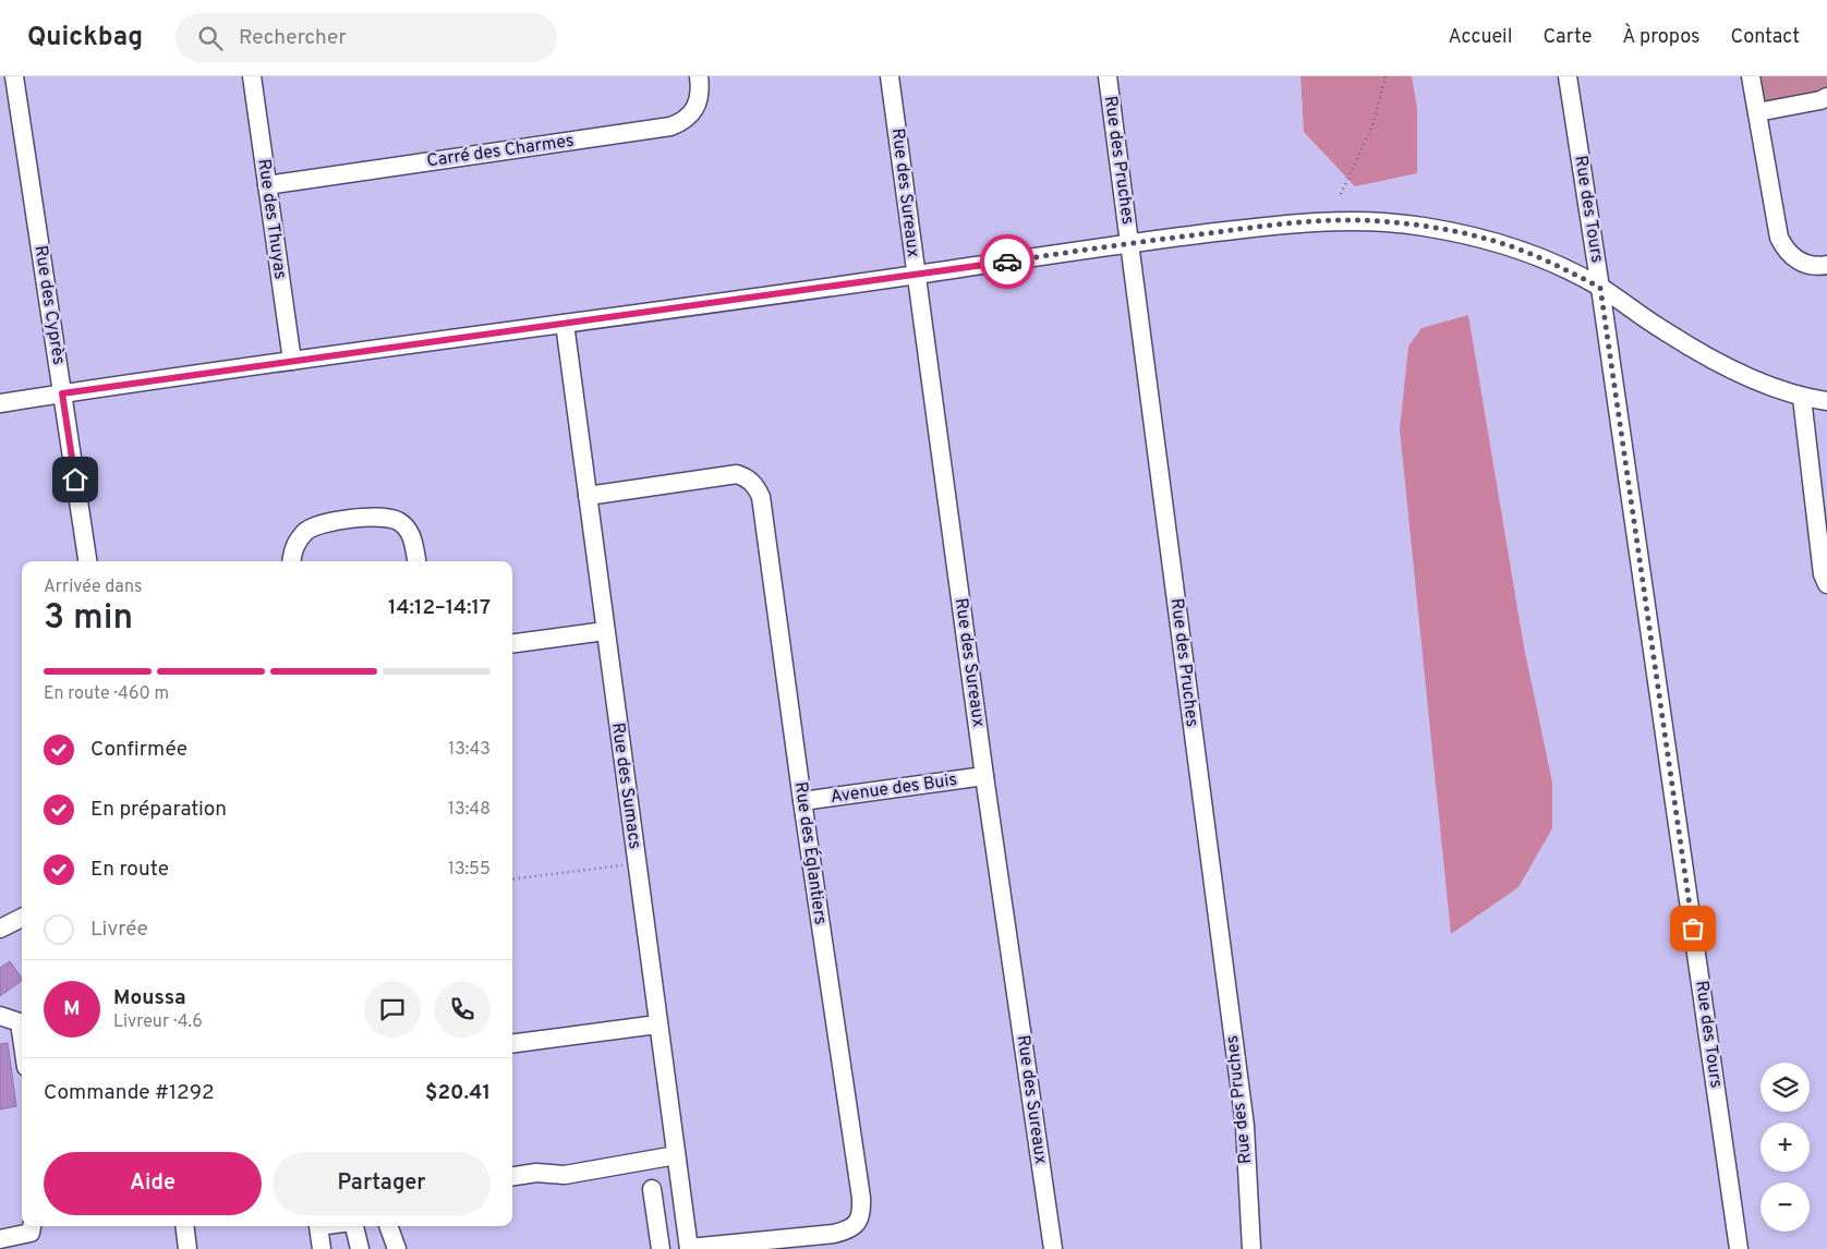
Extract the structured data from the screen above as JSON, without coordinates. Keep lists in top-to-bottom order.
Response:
{
  "streets": {
    "street": [
      "Carré des Charmes",
      "Rue des Pruches",
      "Rue des Sureaux",
      "Rue des Tours",
      "Rue des Thuyas",
      "Rue des Cyprès",
      "Rue des Sumacs",
      "Avenue des Buis",
      "Rue des Églantiers"
    ]
  },
  "crossings": [
    ["Carré des Charmes", "Rue des Thuyas"],
    ["Rue des Sureaux", "Avenue des Buis"],
    ["Rue des Sumacs", "Rue des Églantiers"],
    ["Avenue des Buis", "Rue des Églantiers"]
  ],
  "page": {
    "header": "Quickbag",
    "search": "Rechercher",
    "nav": [
      "Accueil",
      "Carte",
      "À propos",
      "Contact"
    ],
    "heading": ["3 min", "Arrivée dans", "14:12–14:17"],
    "panel": [
      "Moussa",
      "Livreur · 4.6",
      "Commande #1292",
      "$20.41"
    ],
    "bar": "En route · 460 m",
    "list": [
      ["Confirmée", "13:43"],
      ["En préparation", "13:48"],
      ["En route", "13:55"],
      "Livrée"
    ],
    "round": "M",
    "map_buttons": ["+", "−"],
    "buttons": ["Aide", "Partager"]
  }
}
